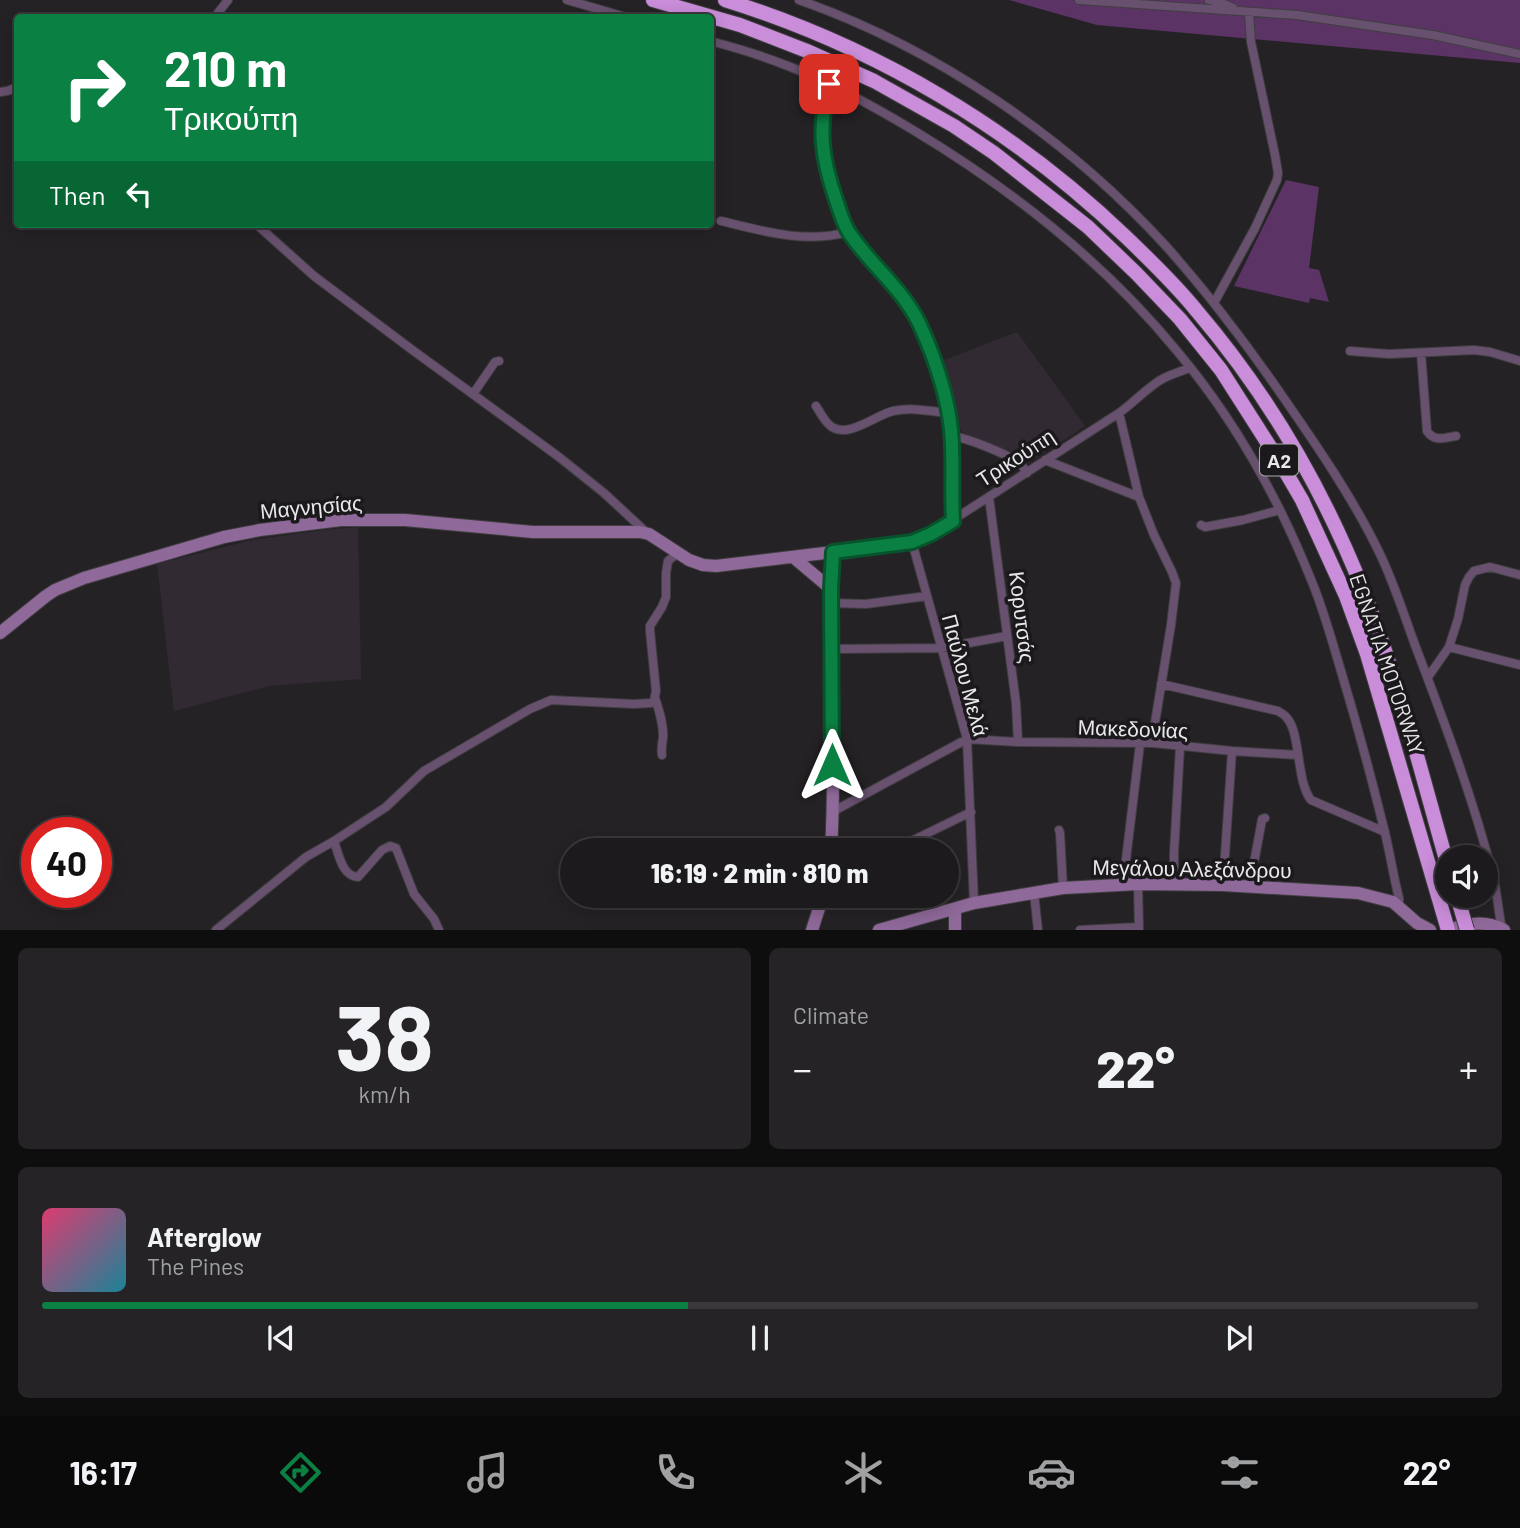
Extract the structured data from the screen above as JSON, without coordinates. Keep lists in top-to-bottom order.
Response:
{
  "streets": {
    "highway": ["Α2", "EGNATIA MOTORWAY"],
    "street": [
      "Τρικούπη",
      "Μαγνησίας",
      "Κορυτσάς",
      "Παύλου Μελά",
      "Μακεδονίας",
      "Μεγάλου Αλεξάνδρου"
    ]
  },
  "crossings": [
    ["Τρικούπη", "Μαγνησίας"],
    ["Τρικούπη", "Κορυτσάς"],
    ["Τρικούπη", "Παύλου Μελά"],
    ["Κορυτσάς", "Μακεδονίας"],
    ["Παύλου Μελά", "Μακεδονίας"],
    ["Παύλου Μελά", "Μεγάλου Αλεξάνδρου"]
  ],
  "page": {
    "turn": ["210 m", "Τρικούπη"],
    "then": "Then",
    "limit": "40",
    "trip": "16:19 · 2 min · 810 m",
    "tile": [
      ["38", "km/h"],
      "Climate"
    ],
    "heat": ["−", "22°", "+"],
    "song": ["Afterglow", "The Pines"],
    "tabs": ["16:17", "22°"]
  }
}
